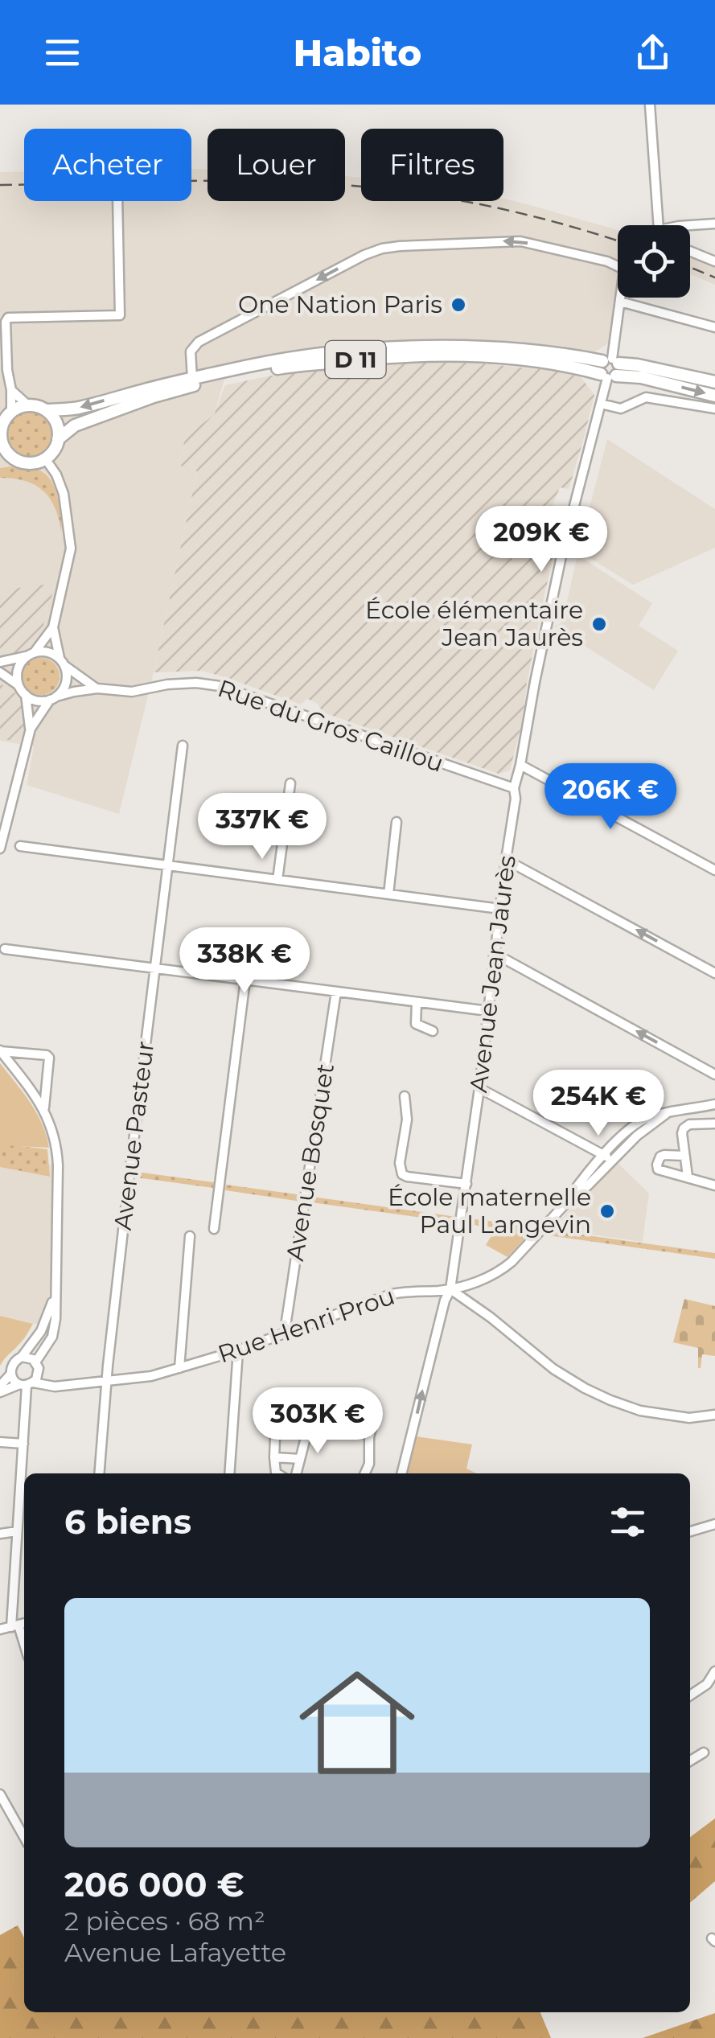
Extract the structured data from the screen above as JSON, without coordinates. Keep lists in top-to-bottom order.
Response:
{
  "streets": {
    "main road": ["D 11"],
    "street": [
      "Rue du Gros Caillou",
      "Avenue Jean Jaurès",
      "Avenue Pasteur",
      "Avenue Bosquet",
      "Rue Henri Prou"
    ]
  },
  "crossings": [
    ["D 11", "Avenue Jean Jaurès"],
    ["Rue du Gros Caillou", "Avenue Jean Jaurès"],
    ["Avenue Jean Jaurès", "Rue Henri Prou"],
    ["Avenue Pasteur", "Rue Henri Prou"],
    ["Avenue Bosquet", "Rue Henri Prou"]
  ],
  "places": ["One Nation Paris", "École élémentaire Jean Jaurès", "École maternelle Paul Langevin"],
  "page": {
    "header": "Habito",
    "chip": ["Acheter", "Louer", "Filtres"],
    "price": [
      "209K €",
      "206K €",
      "337K €",
      "338K €",
      "254K €",
      "303K €"
    ],
    "heading": "6 biens",
    "list": [
      {
        "name": "206 000 €",
        "note": "2 pièces · 68 m² · Avenue Lafayette"
      }
    ]
  }
}
